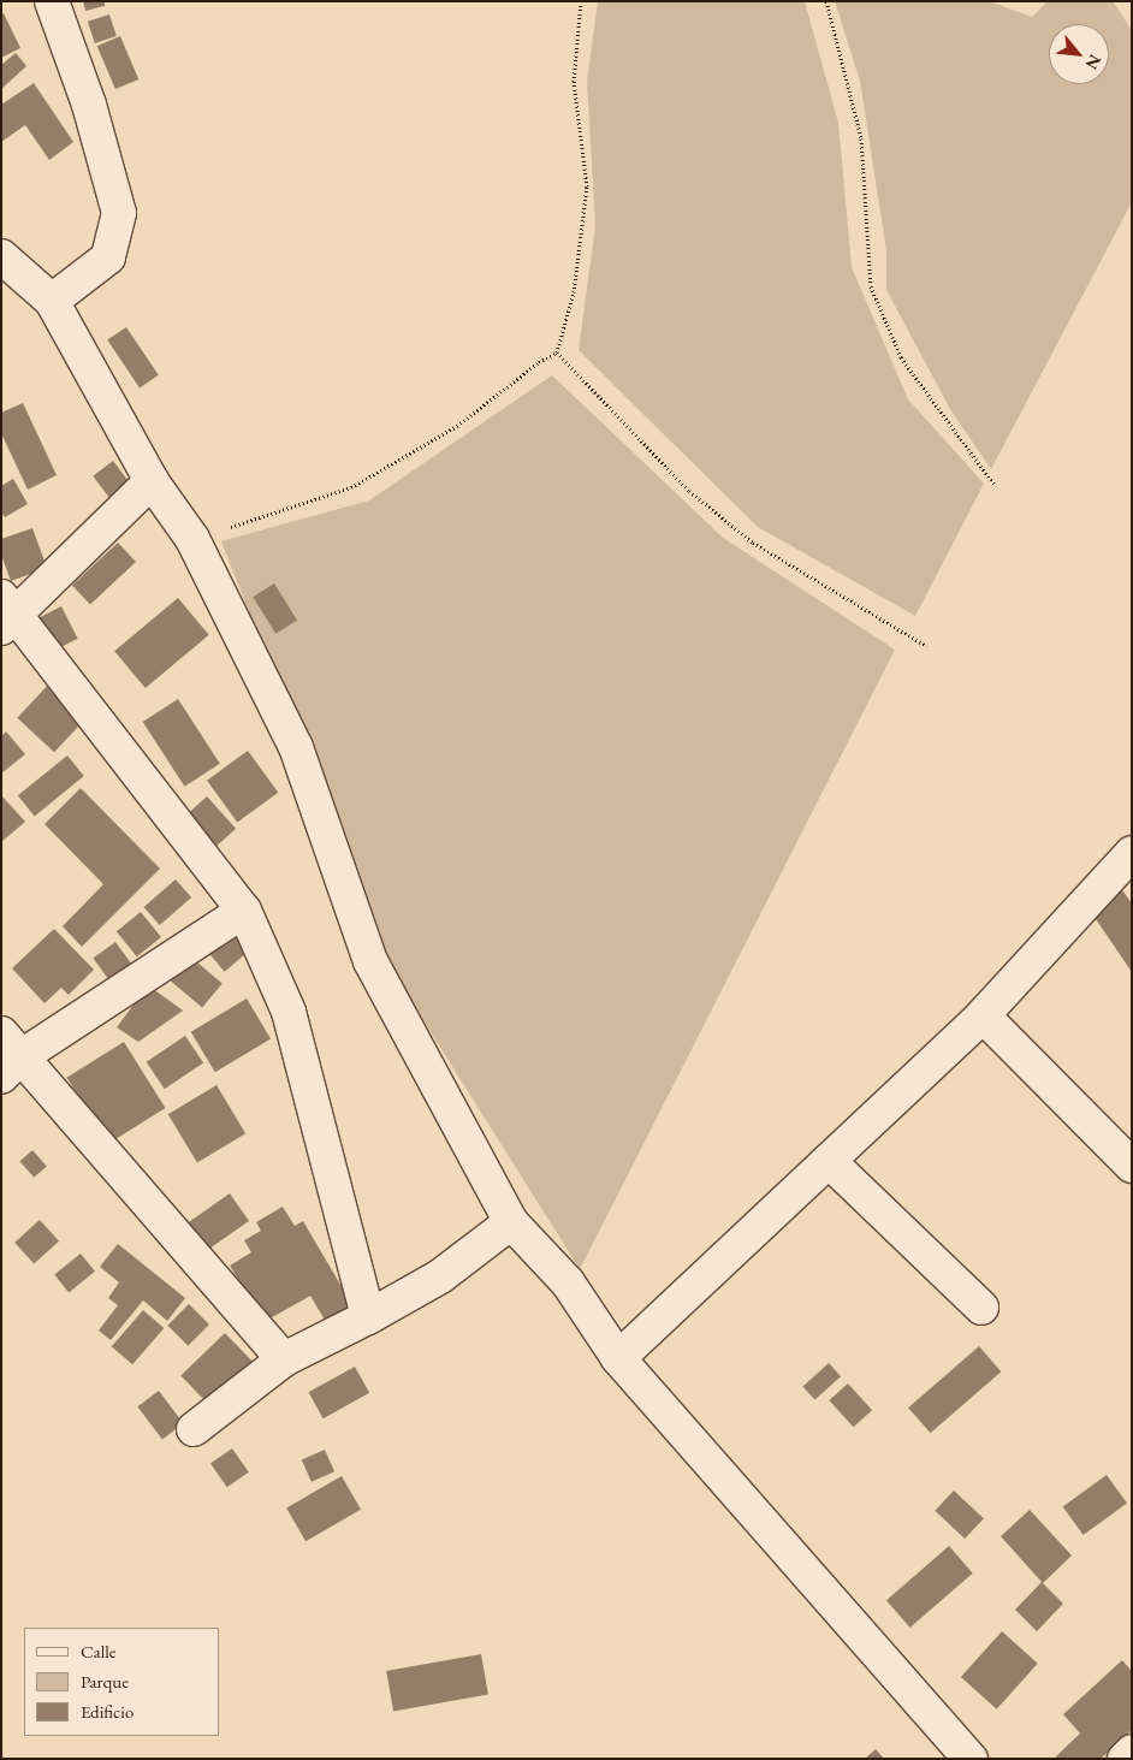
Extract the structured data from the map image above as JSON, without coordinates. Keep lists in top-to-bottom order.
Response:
{
  "legend": ["Calle", "Parque", "Edificio"],
  "north": "bottom right"
}
